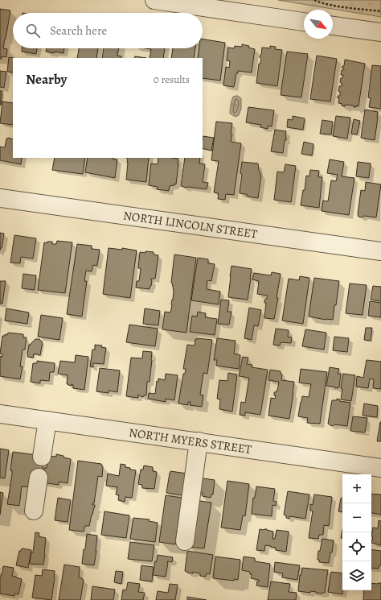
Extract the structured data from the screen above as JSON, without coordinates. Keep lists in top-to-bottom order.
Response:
{
  "streets": {
    "street": ["NORTH LINCOLN STREET", "NORTH MYERS STREET"]
  },
  "north": "bottom right",
  "page": {
    "search": "Search here",
    "heading": ["Nearby", "0 results"],
    "map_buttons": ["+", "−"]
  }
}
